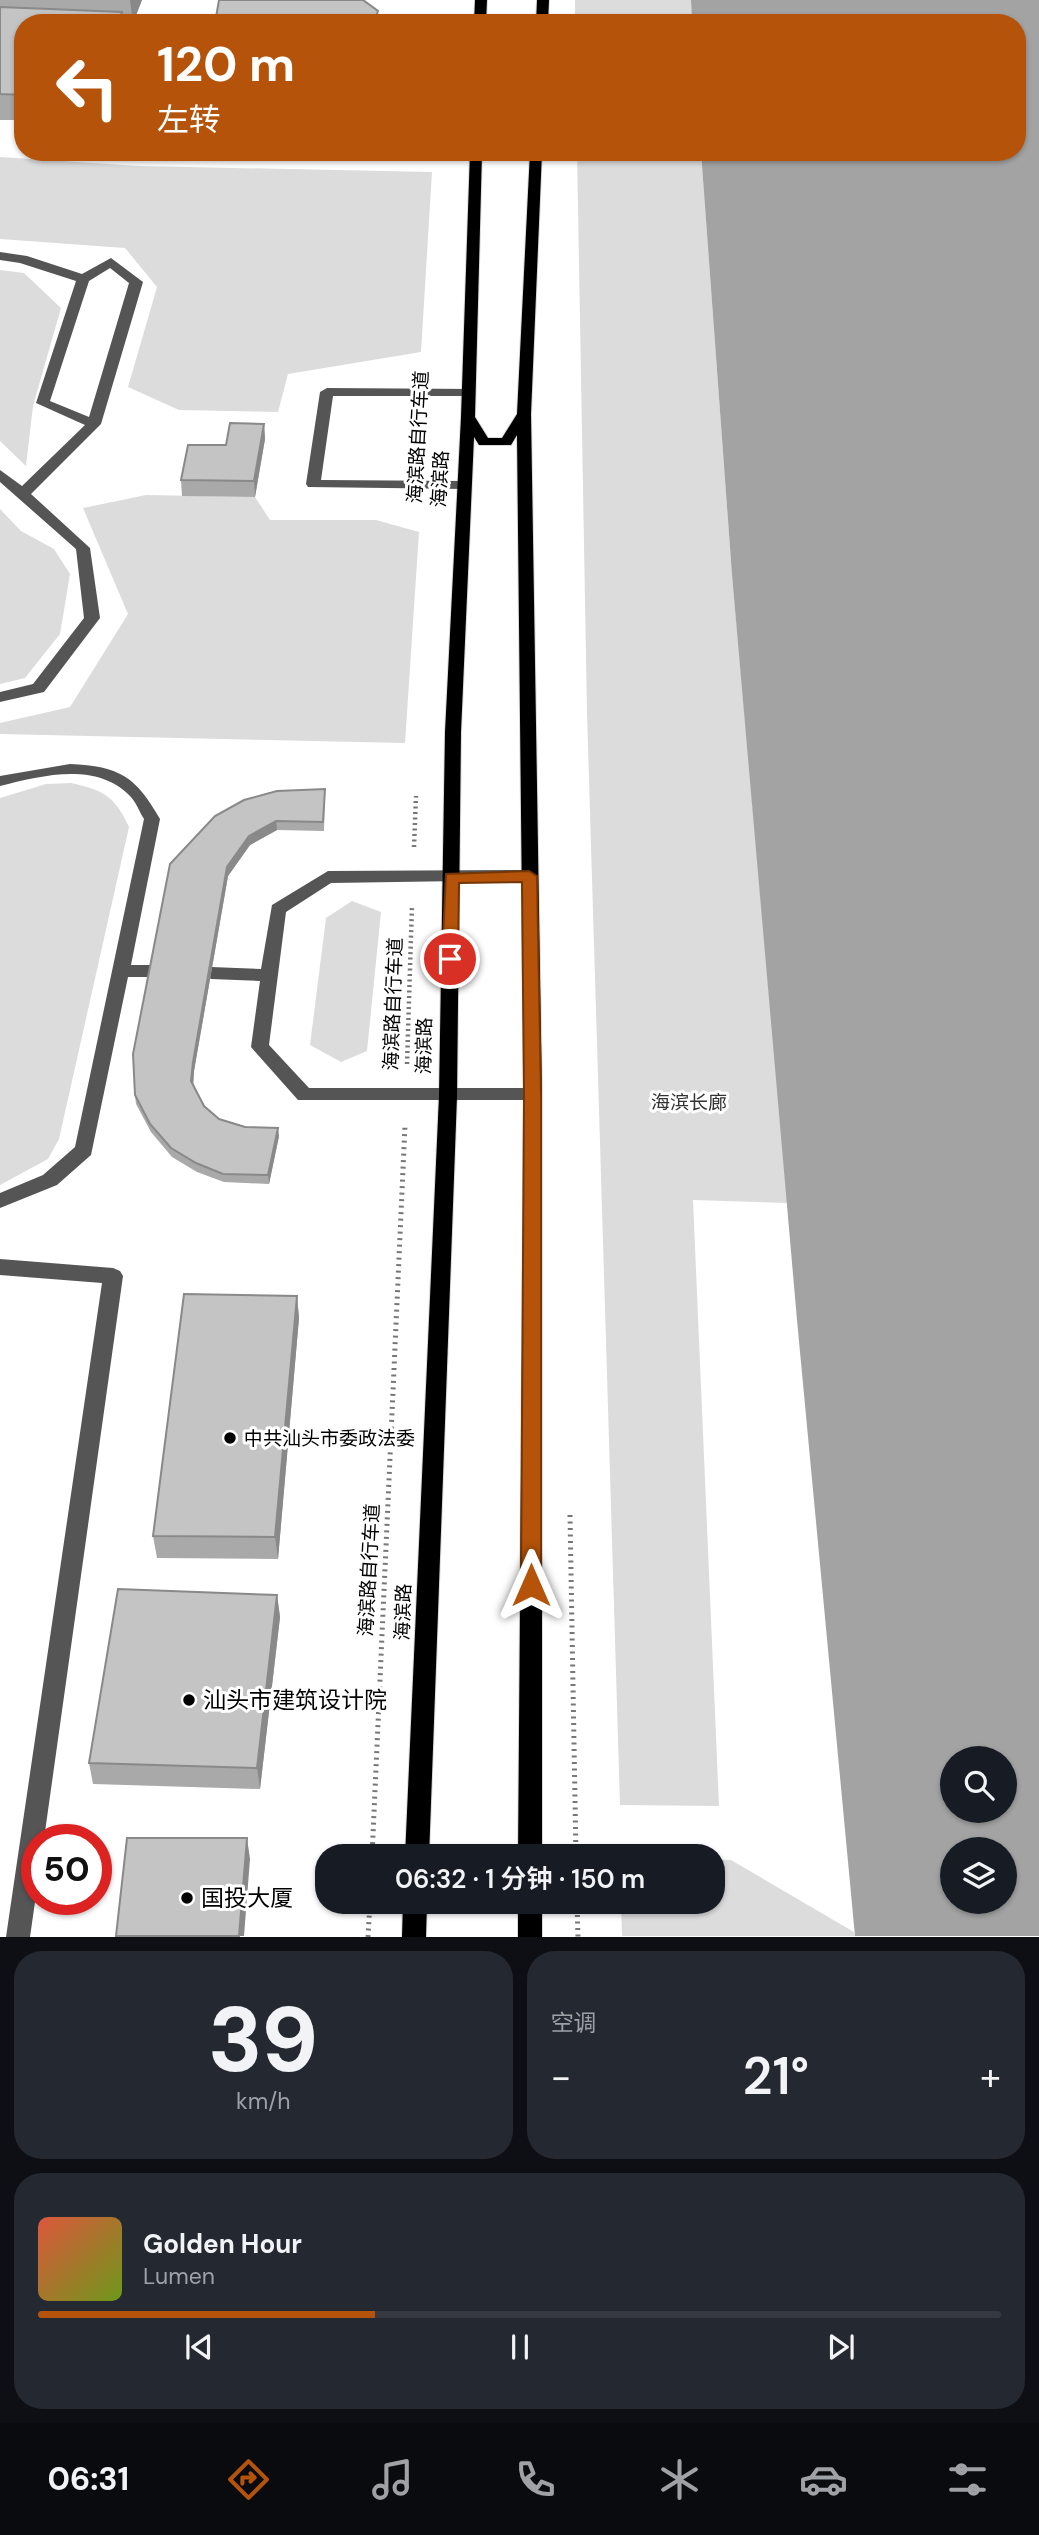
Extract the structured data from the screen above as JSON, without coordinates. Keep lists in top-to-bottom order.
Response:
{
  "streets": {
    "main road": ["海滨路"],
    "path": ["海滨路自行车道"]
  },
  "parks": ["海滨长廊"],
  "places": ["中共汕头市委政法委", "汕头市建筑设计院", "国投大厦"],
  "page": {
    "turn": ["120 m", "左转"],
    "limit": "50",
    "trip": "06:32 · 1 分钟 · 150 m",
    "tile": [
      ["39", "km/h"],
      "空调"
    ],
    "heat": ["−", "21°", "+"],
    "song": ["Golden Hour", "Lumen"],
    "tabs": "06:31"
  }
}
